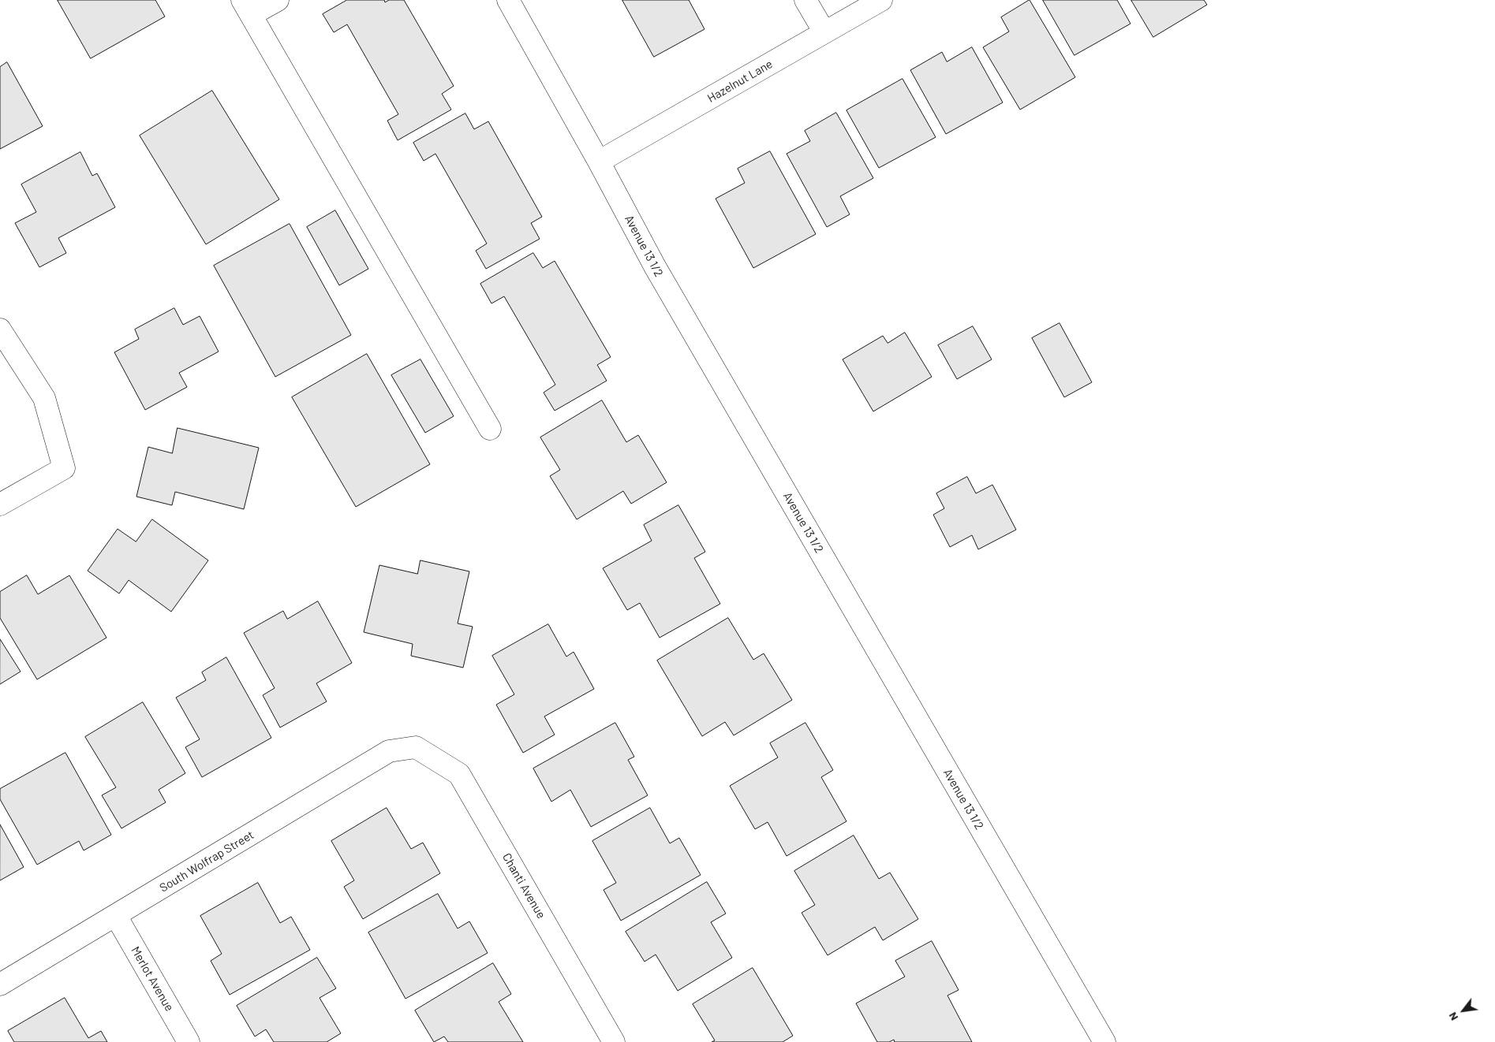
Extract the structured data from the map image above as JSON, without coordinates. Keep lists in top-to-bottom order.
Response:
{
  "streets": {
    "street": [
      "Hazelnut Lane",
      "Avenue 13 1/2",
      "South Wolfrap Street",
      "Chanti Avenue",
      "Merlot Avenue"
    ]
  },
  "crossings": [
    ["Hazelnut Lane", "Avenue 13 1/2"],
    ["South Wolfrap Street", "Chanti Avenue"],
    ["South Wolfrap Street", "Merlot Avenue"]
  ],
  "north": "bottom left"
}
